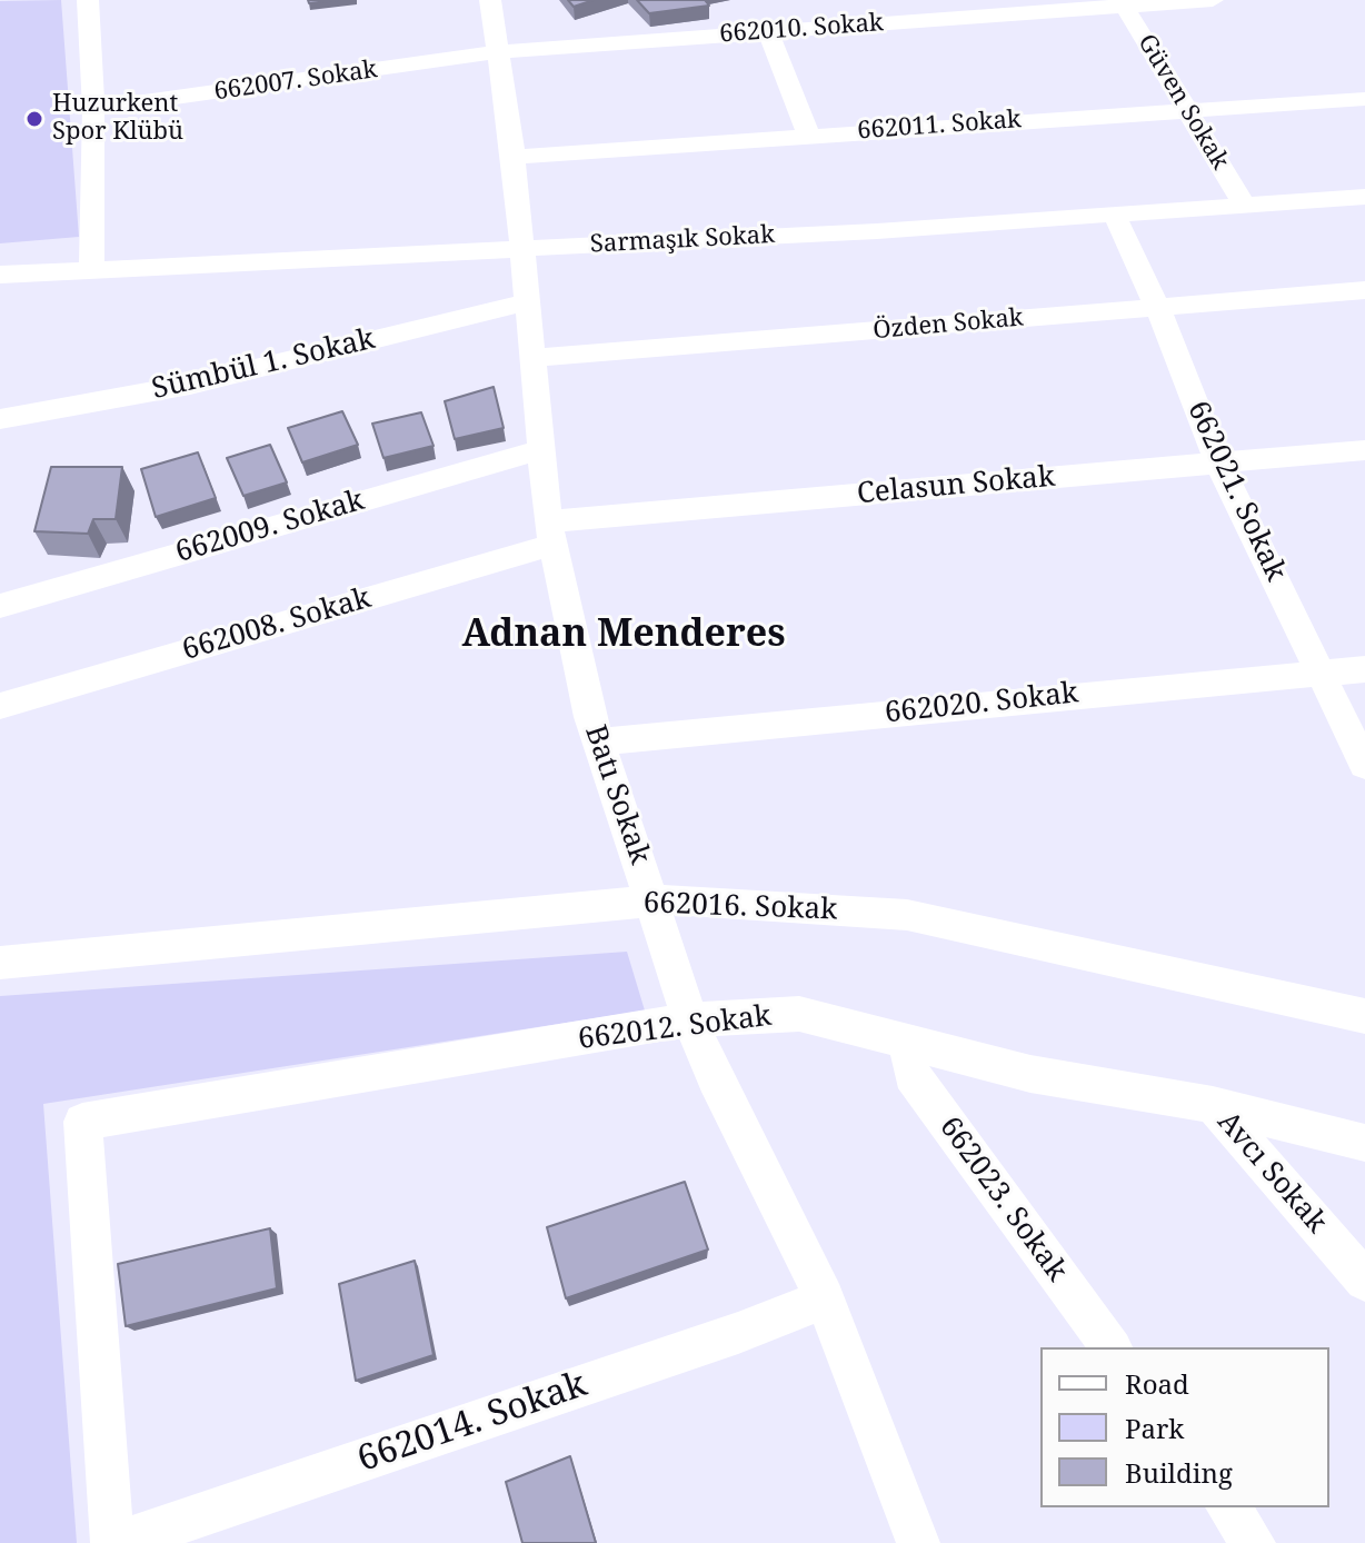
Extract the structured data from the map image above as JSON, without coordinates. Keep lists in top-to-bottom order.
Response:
{
  "streets": {
    "street": [
      "662010. Sokak",
      "662007. Sokak",
      "Güven Sokak",
      "662011. Sokak",
      "Sarmaşık Sokak",
      "Özden Sokak",
      "Sümbül 1. Sokak",
      "Celasun Sokak",
      "662021. Sokak",
      "662009. Sokak",
      "662008. Sokak",
      "662020. Sokak",
      "Batı Sokak",
      "662016. Sokak",
      "662012. Sokak",
      "Avcı Sokak",
      "662023. Sokak",
      "662014. Sokak"
    ]
  },
  "crossings": [
    ["662010. Sokak", "662007. Sokak"],
    ["662010. Sokak", "Güven Sokak"],
    ["662010. Sokak", "Batı Sokak"],
    ["662007. Sokak", "Batı Sokak"],
    ["Güven Sokak", "662011. Sokak"],
    ["Güven Sokak", "Sarmaşık Sokak"],
    ["662011. Sokak", "Batı Sokak"],
    ["Sarmaşık Sokak", "662021. Sokak"],
    ["Sarmaşık Sokak", "Batı Sokak"],
    ["Özden Sokak", "662021. Sokak"],
    ["Özden Sokak", "Batı Sokak"],
    ["Sümbül 1. Sokak", "Batı Sokak"],
    ["Celasun Sokak", "662021. Sokak"],
    ["Celasun Sokak", "662008. Sokak"],
    ["Celasun Sokak", "Batı Sokak"],
    ["662021. Sokak", "662020. Sokak"],
    ["662009. Sokak", "Batı Sokak"],
    ["662008. Sokak", "Batı Sokak"],
    ["662020. Sokak", "Batı Sokak"],
    ["Batı Sokak", "662016. Sokak"],
    ["Batı Sokak", "662012. Sokak"],
    ["Batı Sokak", "662014. Sokak"],
    ["662012. Sokak", "Avcı Sokak"],
    ["662012. Sokak", "662023. Sokak"],
    ["662012. Sokak", "662014. Sokak"]
  ],
  "districts": ["Adnan Menderes"],
  "places": ["Huzurkent Spor Klübü"],
  "legend": ["Road", "Park", "Building"]
}
